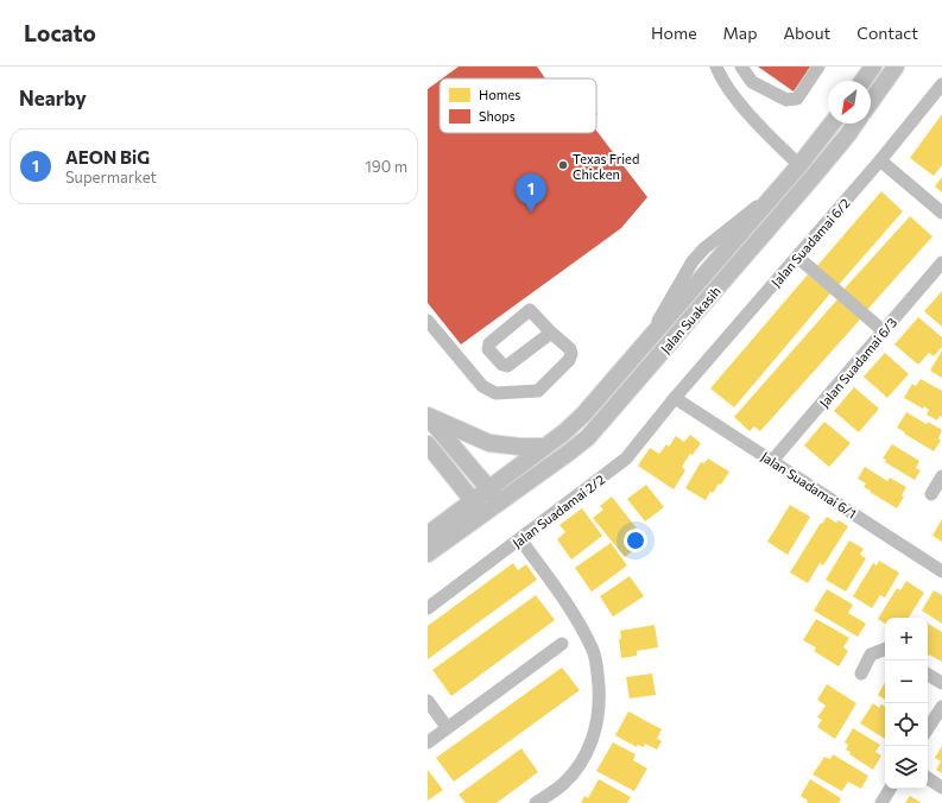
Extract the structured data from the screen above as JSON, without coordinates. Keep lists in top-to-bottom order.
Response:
{
  "streets": {
    "main road": ["Jalan Suakasih"],
    "street": [
      "Jalan Suadamai 6/2",
      "Jalan Suadamai 6/3",
      "Jalan Suadamai 6/1",
      "Jalan Suadamai 2/2"
    ]
  },
  "crossings": [
    ["Jalan Suadamai 6/2", "Jalan Suadamai 6/1"],
    ["Jalan Suadamai 6/2", "Jalan Suadamai 2/2"],
    ["Jalan Suadamai 6/3", "Jalan Suadamai 6/1"],
    ["Jalan Suadamai 6/1", "Jalan Suadamai 2/2"]
  ],
  "places": ["Texas Fried Chicken"],
  "legend": ["Homes", "Shops"],
  "north": "bottom left",
  "page": {
    "header": "Locato",
    "nav": [
      "Home",
      "Map",
      "About",
      "Contact"
    ],
    "heading": "Nearby",
    "list": [
      {
        "mark": "1",
        "name": "AEON BiG",
        "note": "Supermarket",
        "value": "190 m"
      }
    ],
    "pins": "1",
    "map_buttons": ["+", "−"]
  }
}
